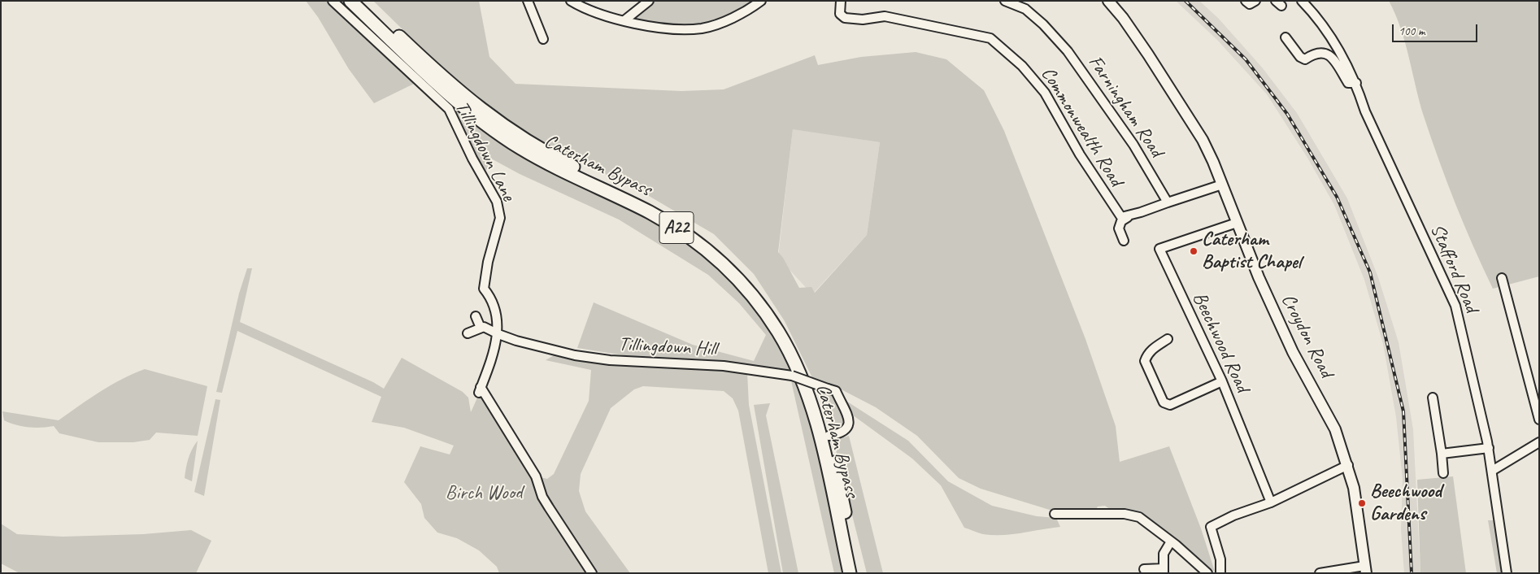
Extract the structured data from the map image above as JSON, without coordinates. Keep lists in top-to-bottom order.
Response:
{
  "streets": {
    "highway": ["Caterham Bypass", "A22"],
    "main road": ["Croydon Road"],
    "street": [
      "Farningham Road",
      "Commonwealth Road",
      "Tillingdown Lane",
      "Stafford Road",
      "Beechwood Road",
      "Tillingdown Hill"
    ]
  },
  "crossings": [
    ["Tillingdown Lane", "Tillingdown Hill"],
    ["Caterham Bypass", "Tillingdown Hill"],
    ["Croydon Road", "Beechwood Road"]
  ],
  "parks": ["Birch Wood"],
  "places": ["Caterham Baptist Chapel", "Beechwood Gardens"],
  "scale_bar": "100 m"
}
